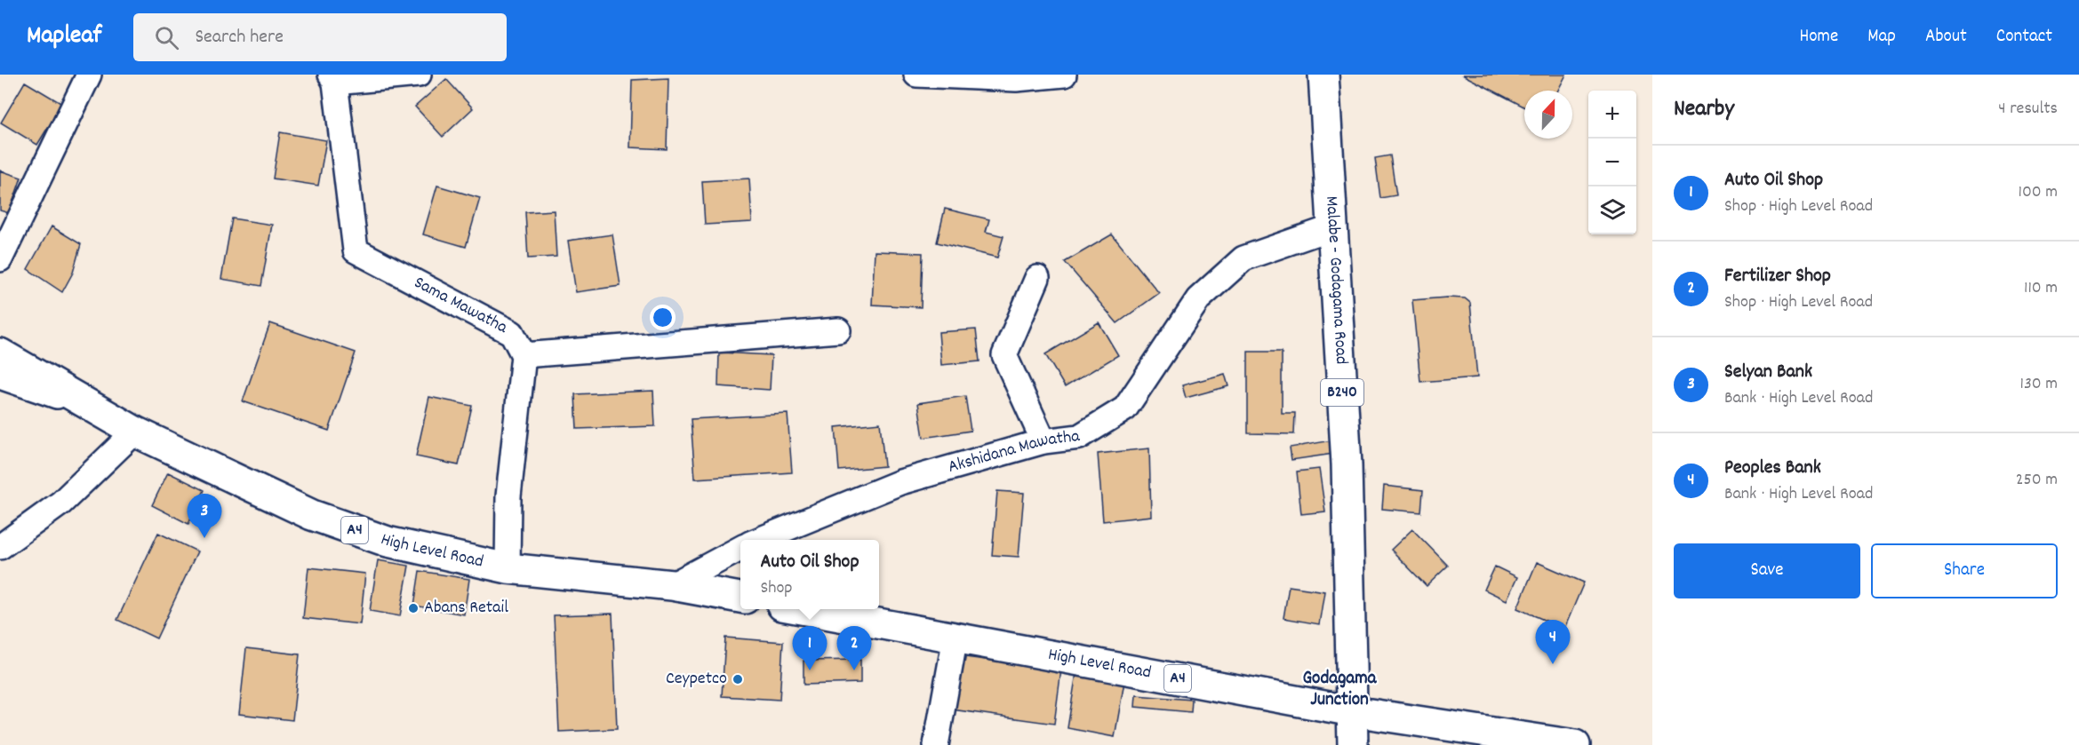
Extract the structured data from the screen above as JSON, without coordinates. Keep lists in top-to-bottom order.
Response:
{
  "streets": {
    "main road": [
      "Malabe - Godagama Road",
      "B240",
      "A4",
      "High Level Road"
    ],
    "street": ["Sama Mawatha", "Akshidana Mawatha"]
  },
  "crossings": [
    ["Malabe - Godagama Road", "B240"],
    ["Malabe - Godagama Road", "Akshidana Mawatha"],
    ["Malabe - Godagama Road", "High Level Road"],
    ["B240", "High Level Road"]
  ],
  "districts": ["Godagama Junction"],
  "places": ["Abans Retail", "Ceypetco"],
  "north": "top",
  "page": {
    "header": "Mapleaf",
    "search": "Search here",
    "nav": [
      "Home",
      "Map",
      "About",
      "Contact"
    ],
    "heading": ["Nearby", "4 results"],
    "map_buttons": ["+", "−"],
    "list": [
      {
        "mark": "1",
        "name": "Auto Oil Shop",
        "note": "Shop · High Level Road",
        "value": "100 m"
      },
      {
        "mark": "2",
        "name": "Fertilizer Shop",
        "note": "Shop · High Level Road",
        "value": "110 m"
      },
      {
        "mark": "3",
        "name": "Selyan Bank",
        "note": "Bank · High Level Road",
        "value": "130 m"
      },
      {
        "mark": "4",
        "name": "Peoples Bank",
        "note": "Bank · High Level Road",
        "value": "250 m"
      }
    ],
    "pins": [
      "3",
      "4",
      "1",
      "2"
    ],
    "buttons": ["Save", "Share"],
    "popup": ["Auto Oil Shop", "Shop"]
  }
}
